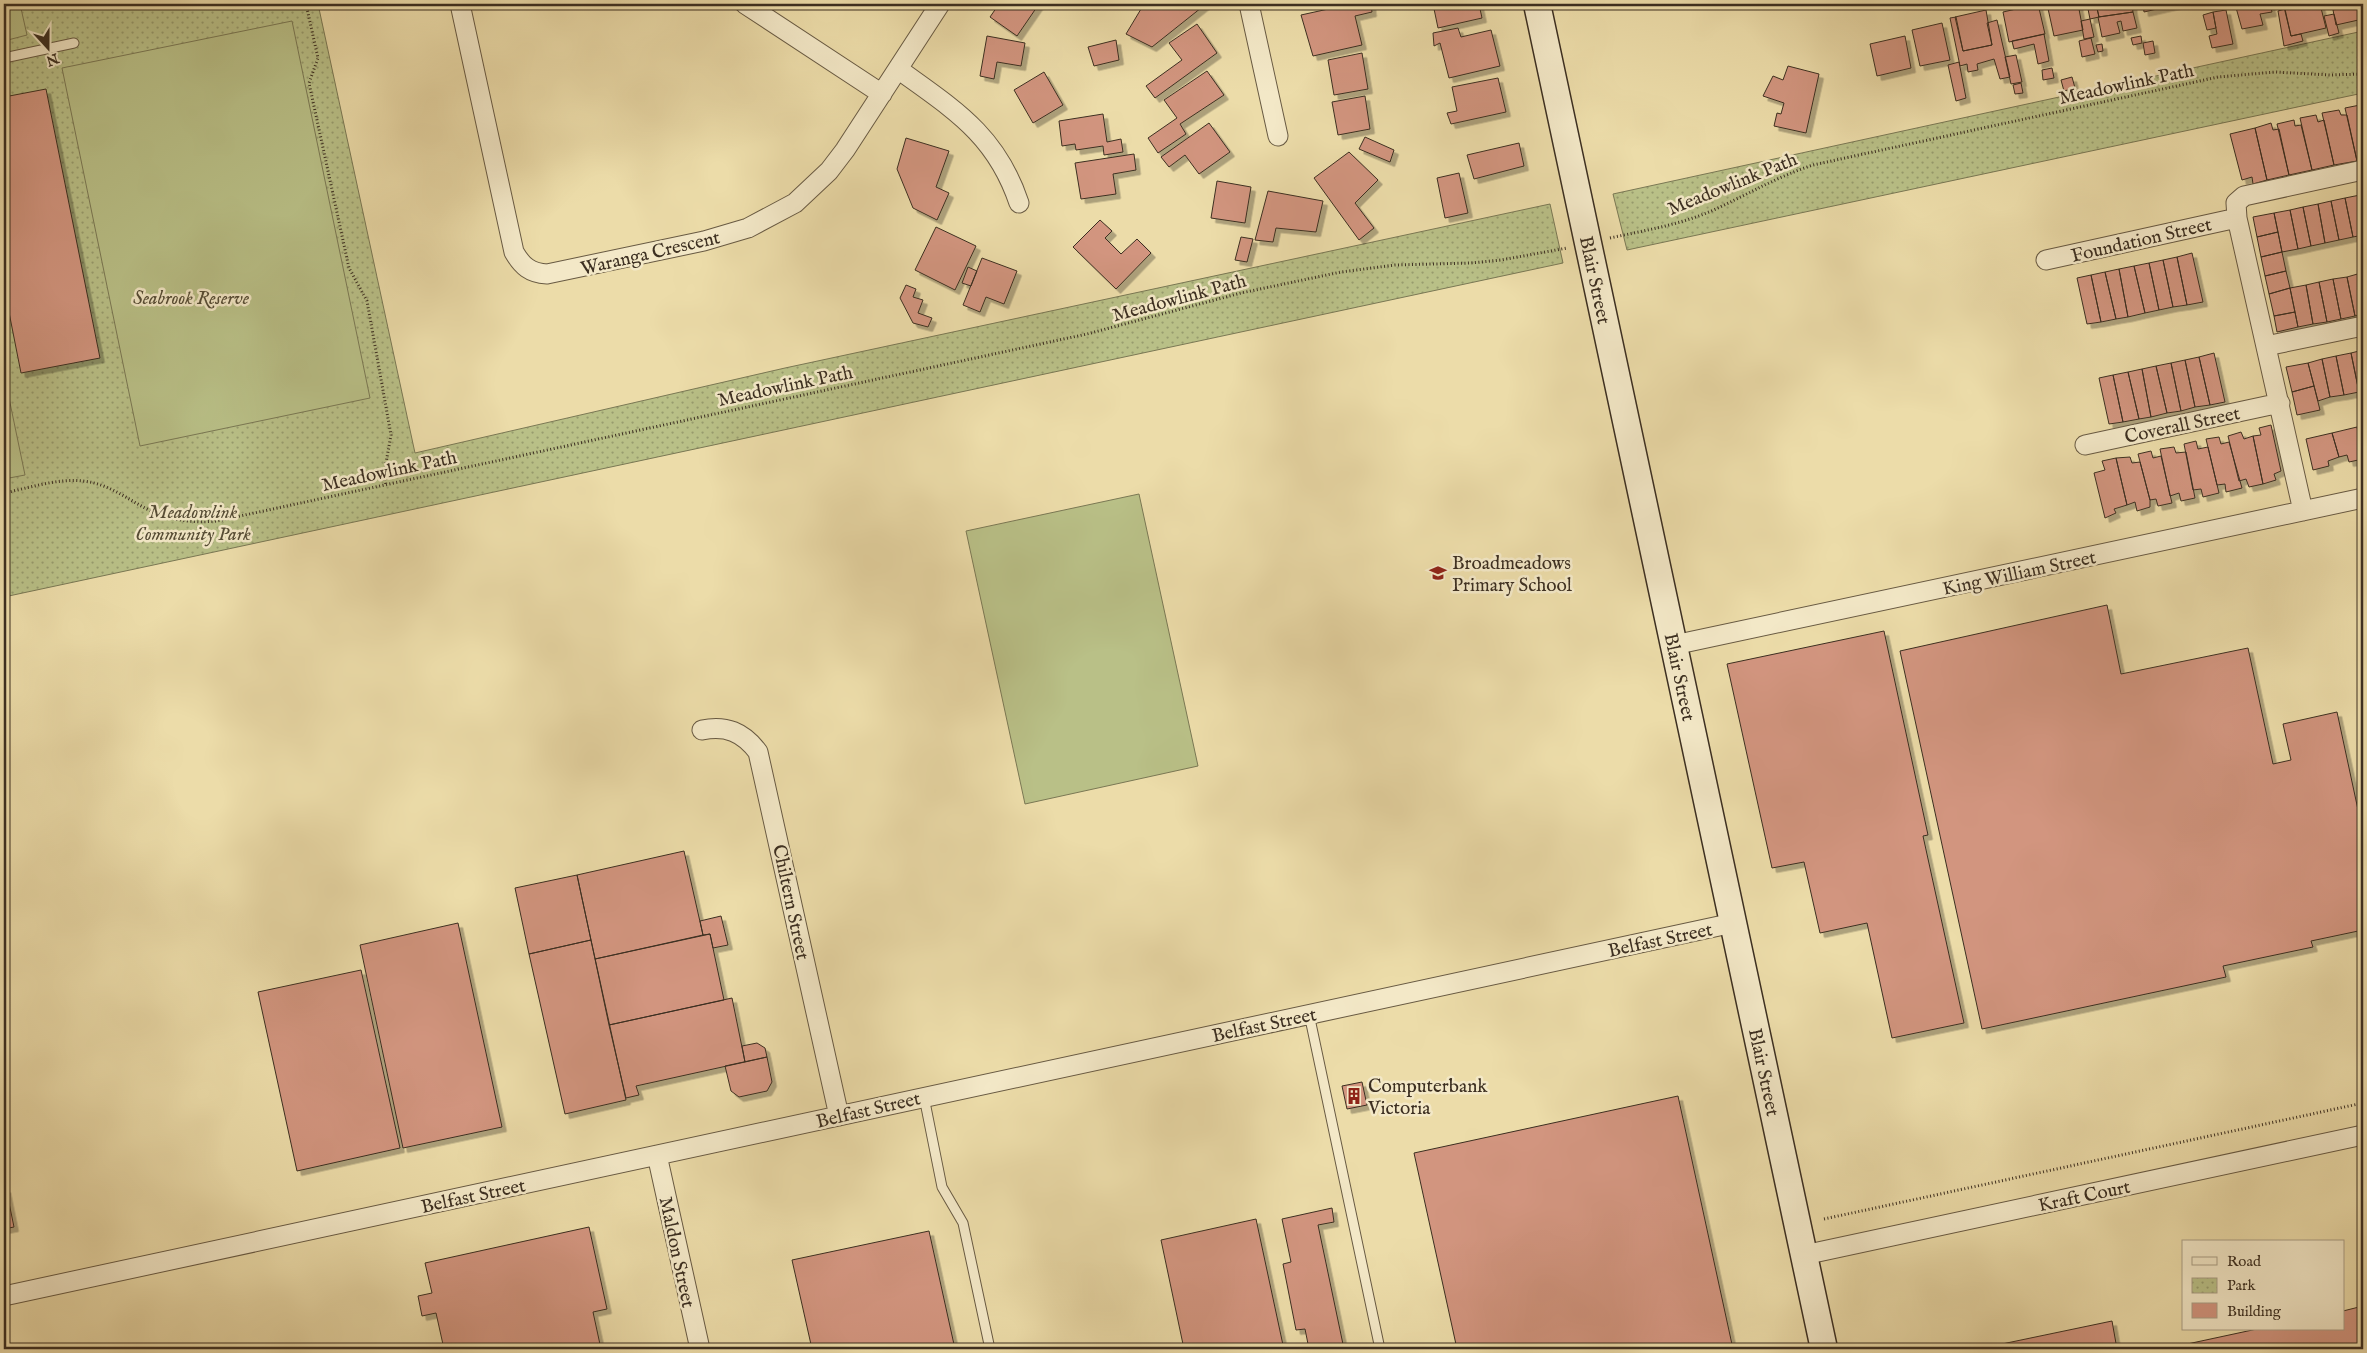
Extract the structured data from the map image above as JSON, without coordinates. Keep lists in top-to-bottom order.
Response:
{
  "streets": {
    "street": [
      "Foundation Street",
      "Waranga Crescent",
      "Blair Street",
      "Coverall Street",
      "King William Street",
      "Chiltern Street",
      "Belfast Street",
      "Kraft Court",
      "Maldon Street"
    ],
    "path": ["Meadowlink Path"]
  },
  "crossings": [
    ["Meadowlink Path", "Blair Street"],
    ["Blair Street", "King William Street"],
    ["Blair Street", "Belfast Street"],
    ["Blair Street", "Kraft Court"],
    ["Chiltern Street", "Belfast Street"],
    ["Belfast Street", "Maldon Street"]
  ],
  "parks": ["Seabrook Reserve", "Meadowlink Community Park"],
  "places": {
    "school or university": ["Broadmeadows Primary School"],
    "building": ["Computerbank Victoria"]
  },
  "legend": ["Road", "Park", "Building"],
  "north": "bottom"
}
